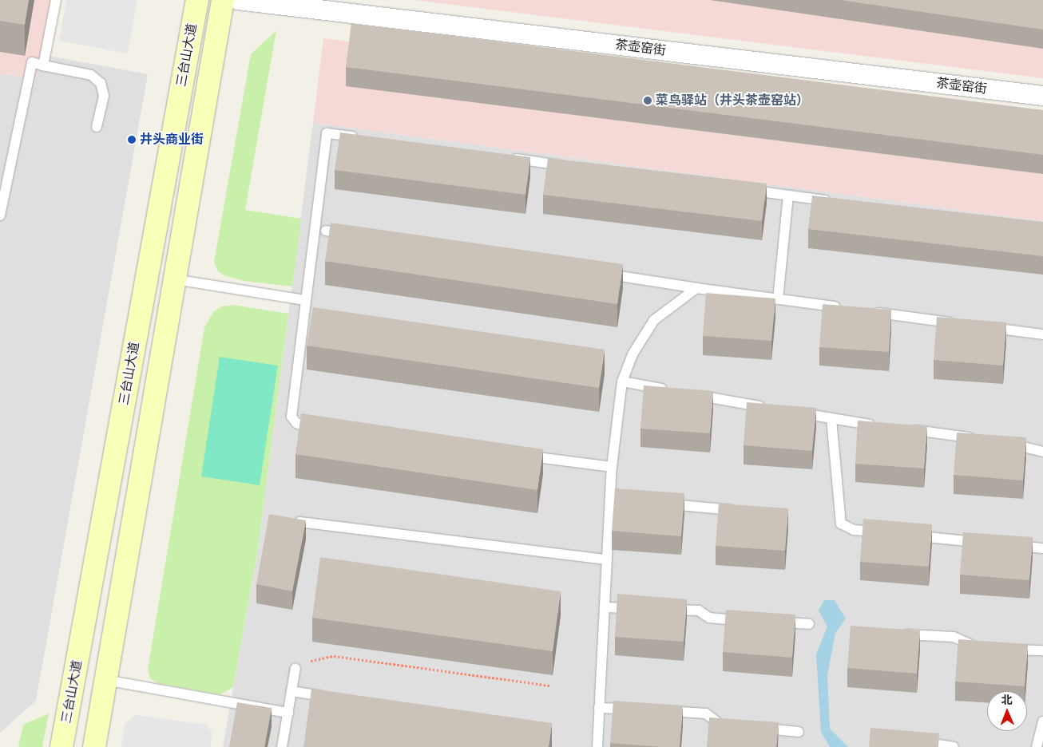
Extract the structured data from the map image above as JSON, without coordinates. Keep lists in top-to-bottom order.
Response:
{
  "streets": {
    "main road": ["三台山大道"],
    "street": ["茶壶窑街"]
  },
  "places": ["菜鸟驿站（井头茶壶窑站）", "井头商业街"],
  "north": "top"
}
